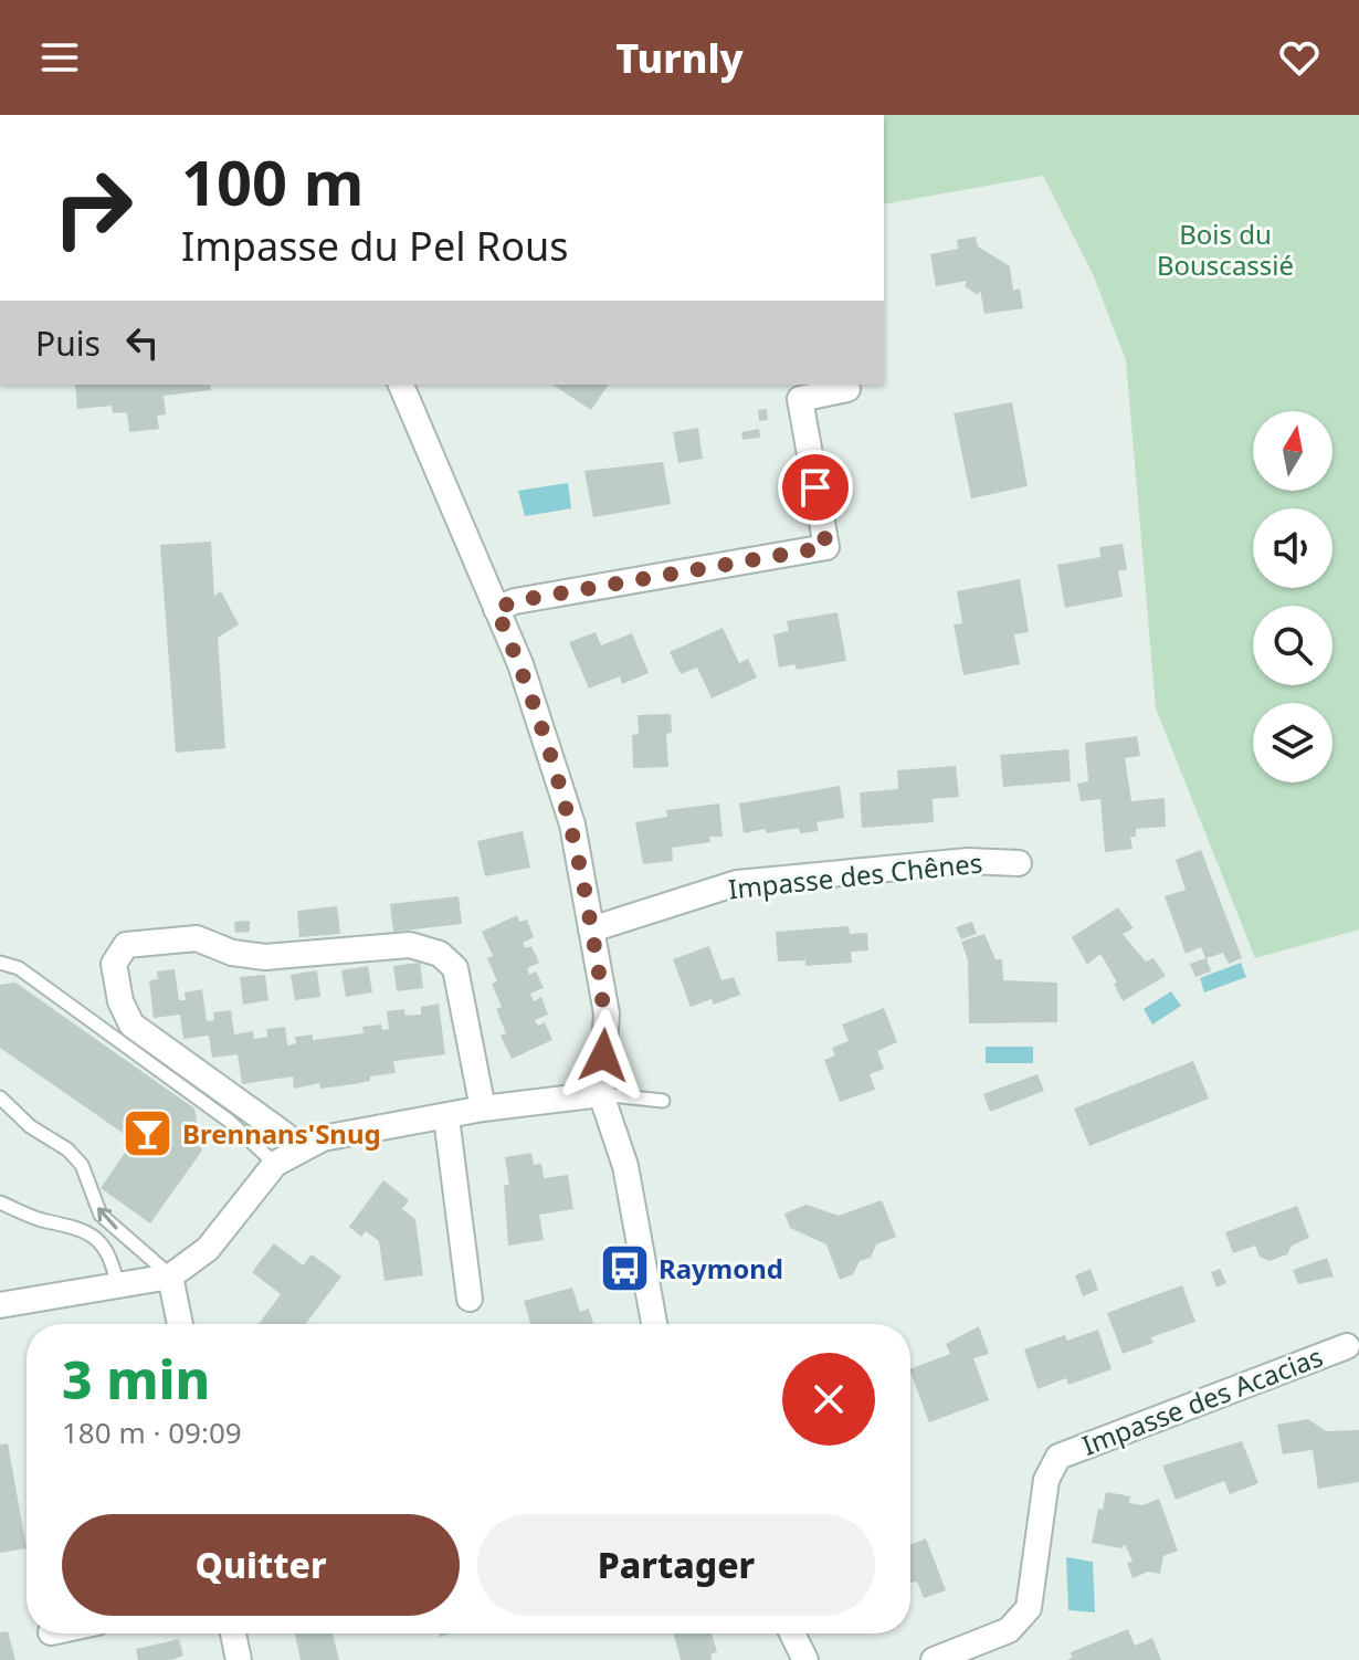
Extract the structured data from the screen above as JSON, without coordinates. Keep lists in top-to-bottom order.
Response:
{
  "streets": {
    "street": ["Impasse des Chênes", "Impasse des Acacias"]
  },
  "parks": ["Bois du Bouscassié"],
  "places": {
    "bar": ["Brennans'Snug"],
    "bus stop": ["Raymond"]
  },
  "north": "top",
  "page": {
    "header": "Turnly",
    "turn": ["100 m", "Impasse du Pel Rous"],
    "then": "Puis",
    "heading": ["3 min", "180 m · 09:09"],
    "buttons": ["Quitter", "Partager"]
  }
}
